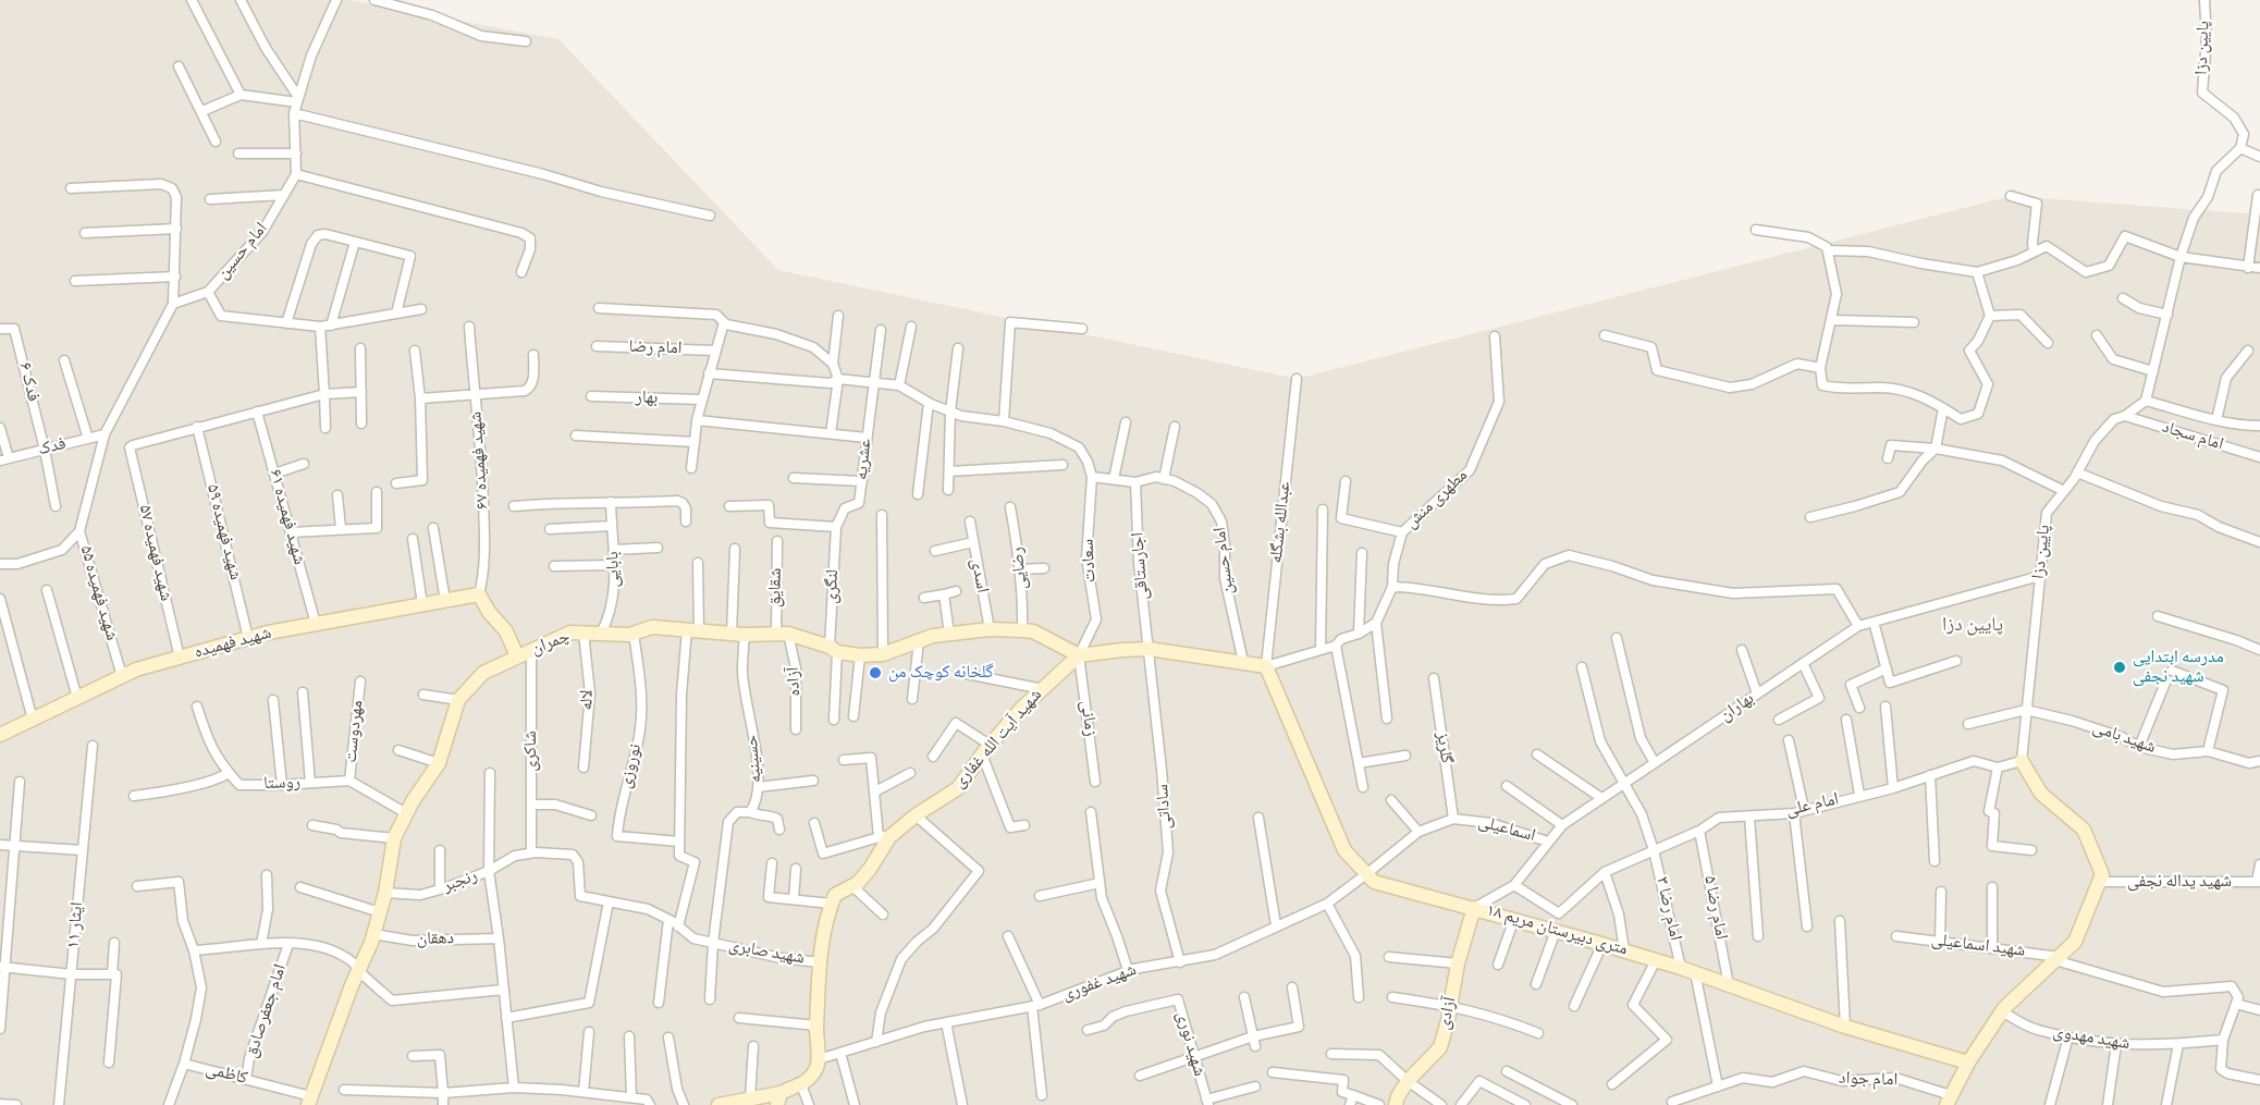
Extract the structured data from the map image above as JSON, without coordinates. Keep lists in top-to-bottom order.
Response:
{
  "streets": {
    "street": [
      "پایین دزا",
      "امام حسین",
      "امام رضا",
      "فدک ۶",
      "بهار",
      "امام سجاد",
      "فدک",
      "عشریه",
      "شهید فهمیده ۶۷",
      "مطهری منش",
      "شهید فهمیده ۶۱",
      "عبدالله بشگله",
      "شهید فهمیده ۵۹",
      "شهید فهمیده ۵۷",
      "سعادت",
      "اجارستاقی",
      "رضایی",
      "بابایی",
      "اسدی",
      "لنگری",
      "شقایق",
      "شهید فهمیده ۵۵",
      "شهید فهمیده",
      "چمران",
      "آزاده",
      "لاله",
      "بهاران",
      "زمانی",
      "مهردوست",
      "شهید بامی",
      "شهید آیت الله غفاری",
      "گلریز",
      "شاکری",
      "حسینیه",
      "نوروزی",
      "روستا",
      "امام علی",
      "ساداتی",
      "اسماعیلی",
      "رنجبر",
      "شهید یداله نجفی",
      "امام رضا ۵",
      "امام رضا ۳",
      "ایثار ۱۱",
      "۱۸ متری دبیرستان مریم",
      "دهقان",
      "شهید اسماعیلی",
      "شهید صابری",
      "شهید غفوری",
      "امام جعفرصادق",
      "آزادی",
      "شهید مهدوی",
      "شهید نوری",
      "کاظمی",
      "امام جواد"
    ]
  },
  "crossings": [
    ["پایین دزا", "امام سجاد"],
    ["پایین دزا", "بهاران"],
    ["پایین دزا", "شهید بامی"],
    ["پایین دزا", "امام علی"],
    ["امام حسین", "سعادت"],
    ["امام حسین", "اجارستاقی"],
    ["فدک ۶", "فدک"],
    ["فدک", "شهید فهمیده ۵۵"],
    ["عشریه", "لنگری"],
    ["شهید فهمیده ۶۷", "شهید فهمیده"],
    ["شهید فهمیده ۶۱", "شهید فهمیده"],
    ["عبدالله بشگله", "۱۸ متری دبیرستان مریم"],
    ["شهید فهمیده ۵۹", "شهید فهمیده ۵۷"],
    ["شهید فهمیده ۵۹", "شهید فهمیده"],
    ["شهید فهمیده ۵۷", "شهید فهمیده"],
    ["سعادت", "چمران"],
    ["سعادت", "زمانی"],
    ["سعادت", "شهید آیت الله غفاری"],
    ["اجارستاقی", "ساداتی"],
    ["رضایی", "چمران"],
    ["بابایی", "چمران"],
    ["اسدی", "چمران"],
    ["لنگری", "چمران"],
    ["شقایق", "چمران"],
    ["شقایق", "آزاده"],
    ["شهید فهمیده ۵۵", "شهید فهمیده"],
    ["چمران", "آزاده"],
    ["چمران", "لاله"],
    ["چمران", "زمانی"],
    ["چمران", "شهید آیت الله غفاری"],
    ["چمران", "شاکری"],
    ["چمران", "حسینیه"],
    ["چمران", "نوروزی"],
    ["چمران", "رنجبر"],
    ["چمران", "دهقان"],
    ["چمران", "کاظمی"],
    ["بهاران", "امام علی"],
    ["بهاران", "اسماعیلی"],
    ["بهاران", "امام رضا ۳"],
    ["بهاران", "۱۸ متری دبیرستان مریم"],
    ["بهاران", "آزادی"],
    ["زمانی", "شهید آیت الله غفاری"],
    ["مهردوست", "روستا"],
    ["گلریز", "اسماعیلی"],
    ["شاکری", "رنجبر"],
    ["شاکری", "شهید صابری"],
    ["امام علی", "امام رضا ۵"],
    ["امام علی", "امام رضا ۳"],
    ["ساداتی", "شهید غفوری"],
    ["اسماعیلی", "۱۸ متری دبیرستان مریم"],
    ["اسماعیلی", "شهید غفوری"],
    ["رنجبر", "شهید صابری"],
    ["امام رضا ۵", "۱۸ متری دبیرستان مریم"],
    ["امام رضا ۳", "۱۸ متری دبیرستان مریم"],
    ["۱۸ متری دبیرستان مریم", "شهید غفوری"],
    ["۱۸ متری دبیرستان مریم", "آزادی"],
    ["امام جعفرصادق", "کاظمی"]
  ],
  "districts": ["پایین دزا"],
  "places": ["مدرسه ابتدایی شهید نجفی", "گلخانه کوچک من"]
}
